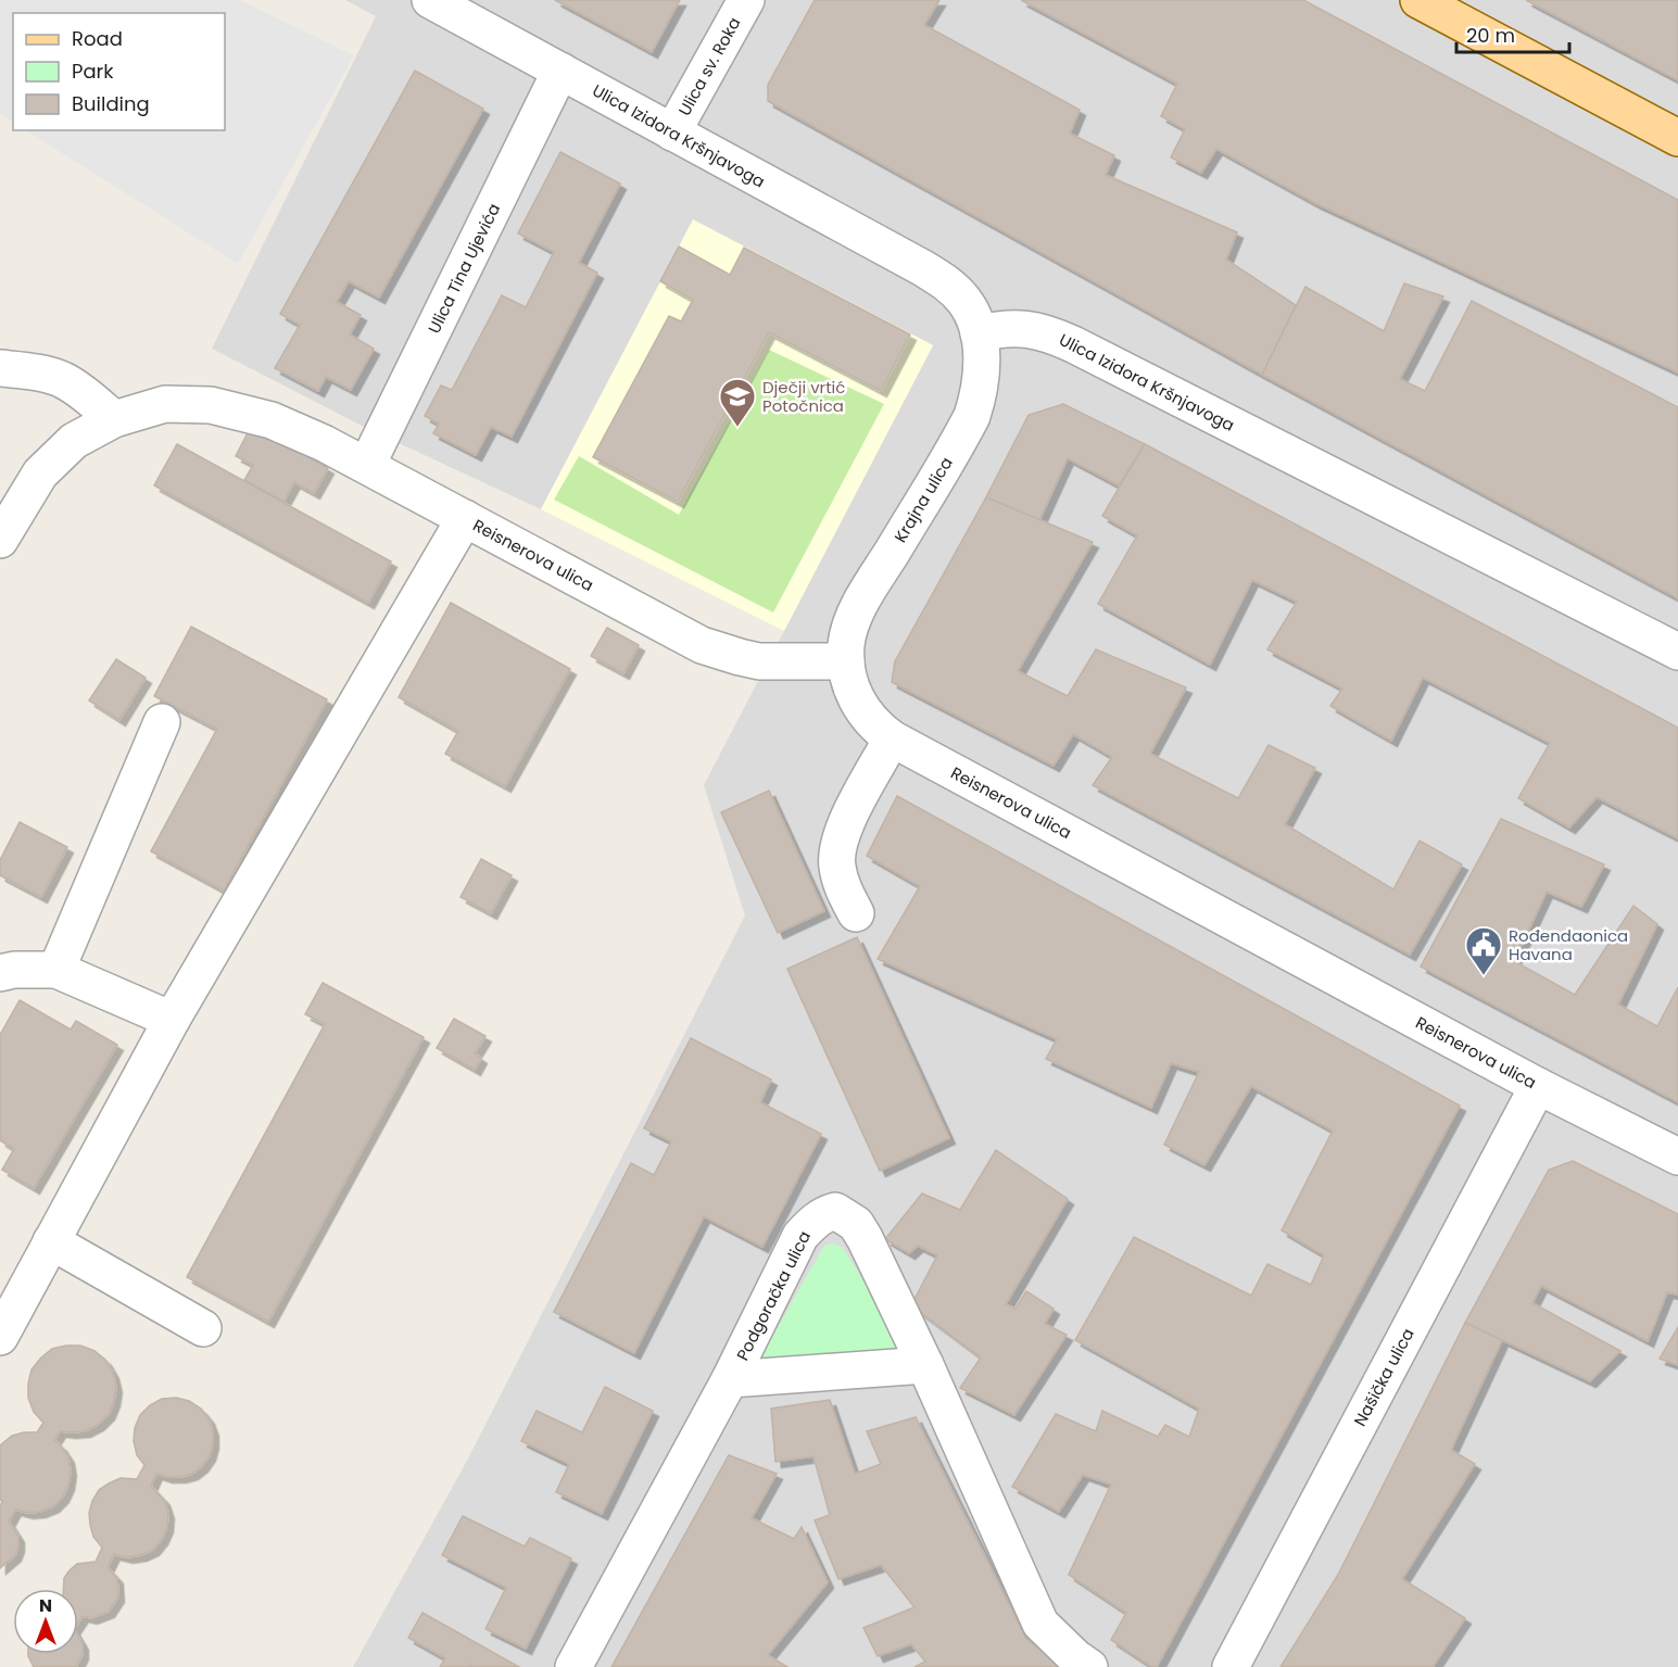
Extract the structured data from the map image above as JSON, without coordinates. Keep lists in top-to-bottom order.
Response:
{
  "streets": {
    "street": [
      "Ulica sv. Roka",
      "Ulica Izidora Kršnjavoga",
      "Ulica Tina Ujevića",
      "Krajna ulica",
      "Reisnerova ulica",
      "Podgoračka ulica",
      "Našička ulica"
    ]
  },
  "crossings": [
    ["Ulica sv. Roka", "Ulica Izidora Kršnjavoga"],
    ["Ulica Izidora Kršnjavoga", "Ulica Tina Ujevića"],
    ["Ulica Izidora Kršnjavoga", "Krajna ulica"],
    ["Ulica Tina Ujevića", "Reisnerova ulica"],
    ["Krajna ulica", "Reisnerova ulica"],
    ["Reisnerova ulica", "Našička ulica"]
  ],
  "places": {
    "school or university": ["Dječji vrtić Potočnica"],
    "public building": ["Rođendaonica Havana"]
  },
  "legend": ["Road", "Park", "Building"],
  "scale_bar": "20 m",
  "north": "top"
}
